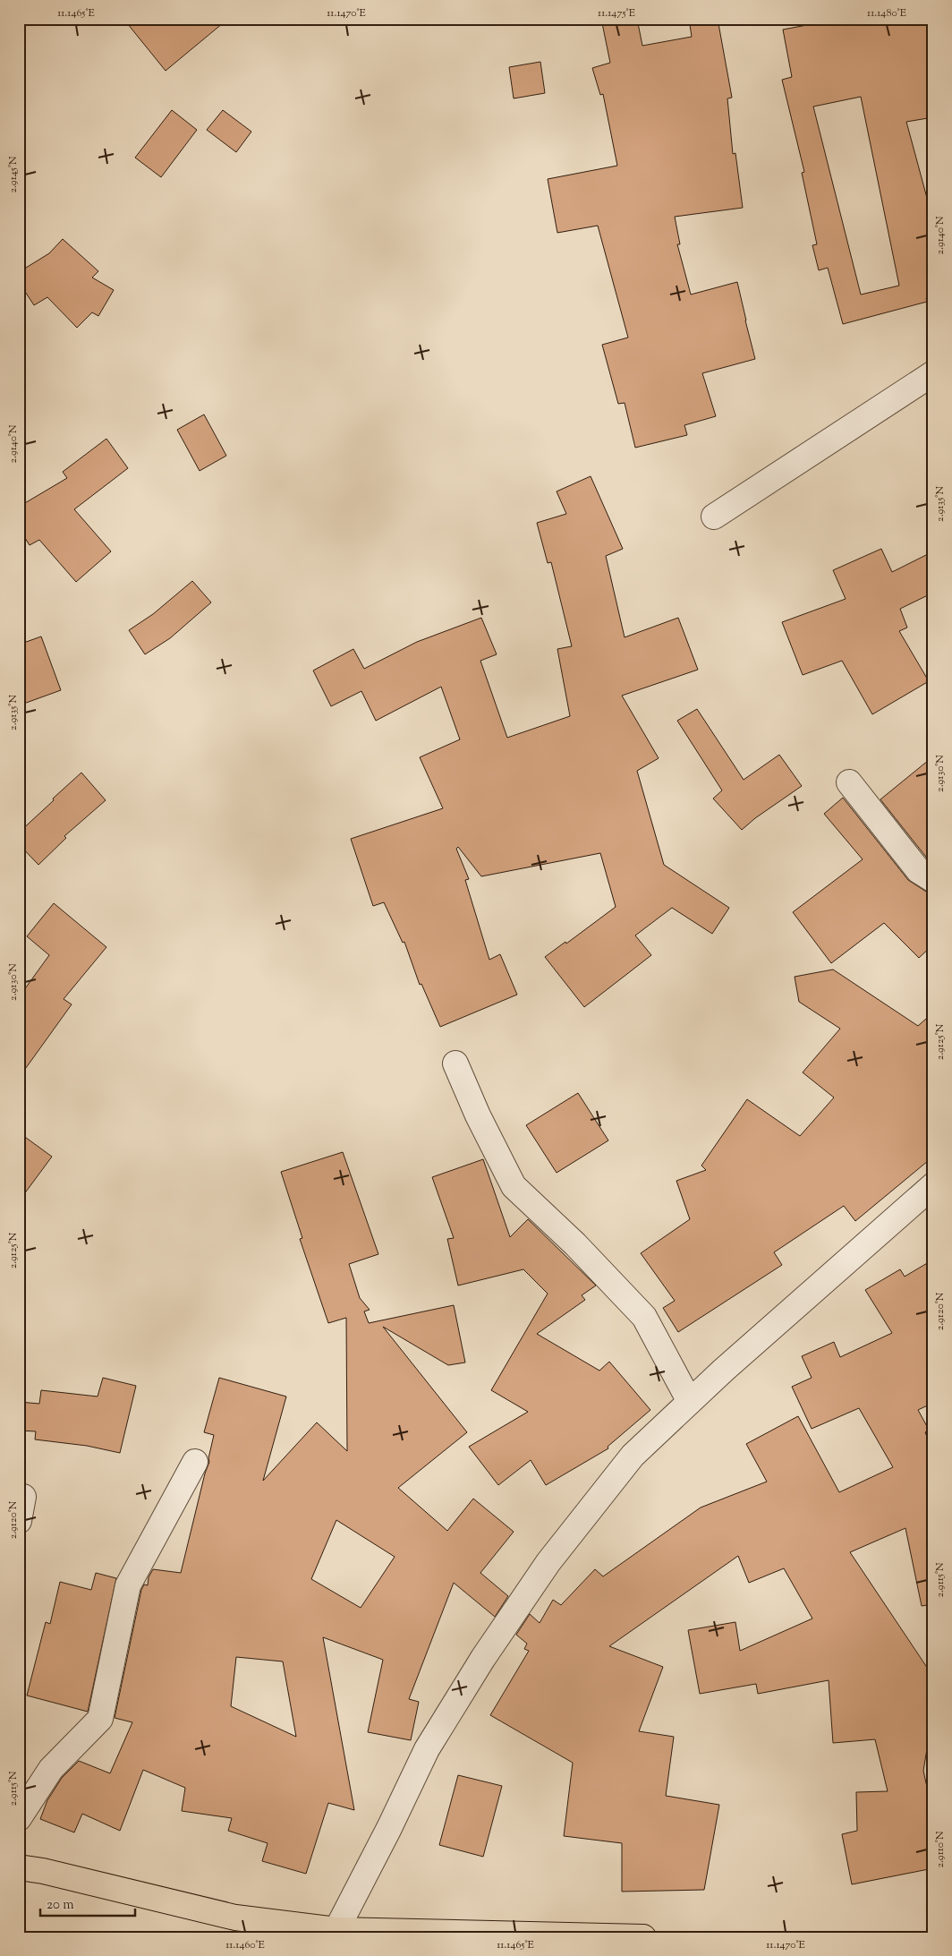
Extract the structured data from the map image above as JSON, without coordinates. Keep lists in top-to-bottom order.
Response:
{
  "scale_bar": "20 m",
  "coordinates": [
    "11.1465°E",
    "11.1470°E",
    "11.1475°E",
    "11.1480°E",
    "2.9145°N",
    "2.9140°N",
    "2.9135°N",
    "2.9130°N",
    "2.9125°N",
    "2.9120°N",
    "2.9115°N",
    "2.9110°N",
    "11.1460°E"
  ]
}
